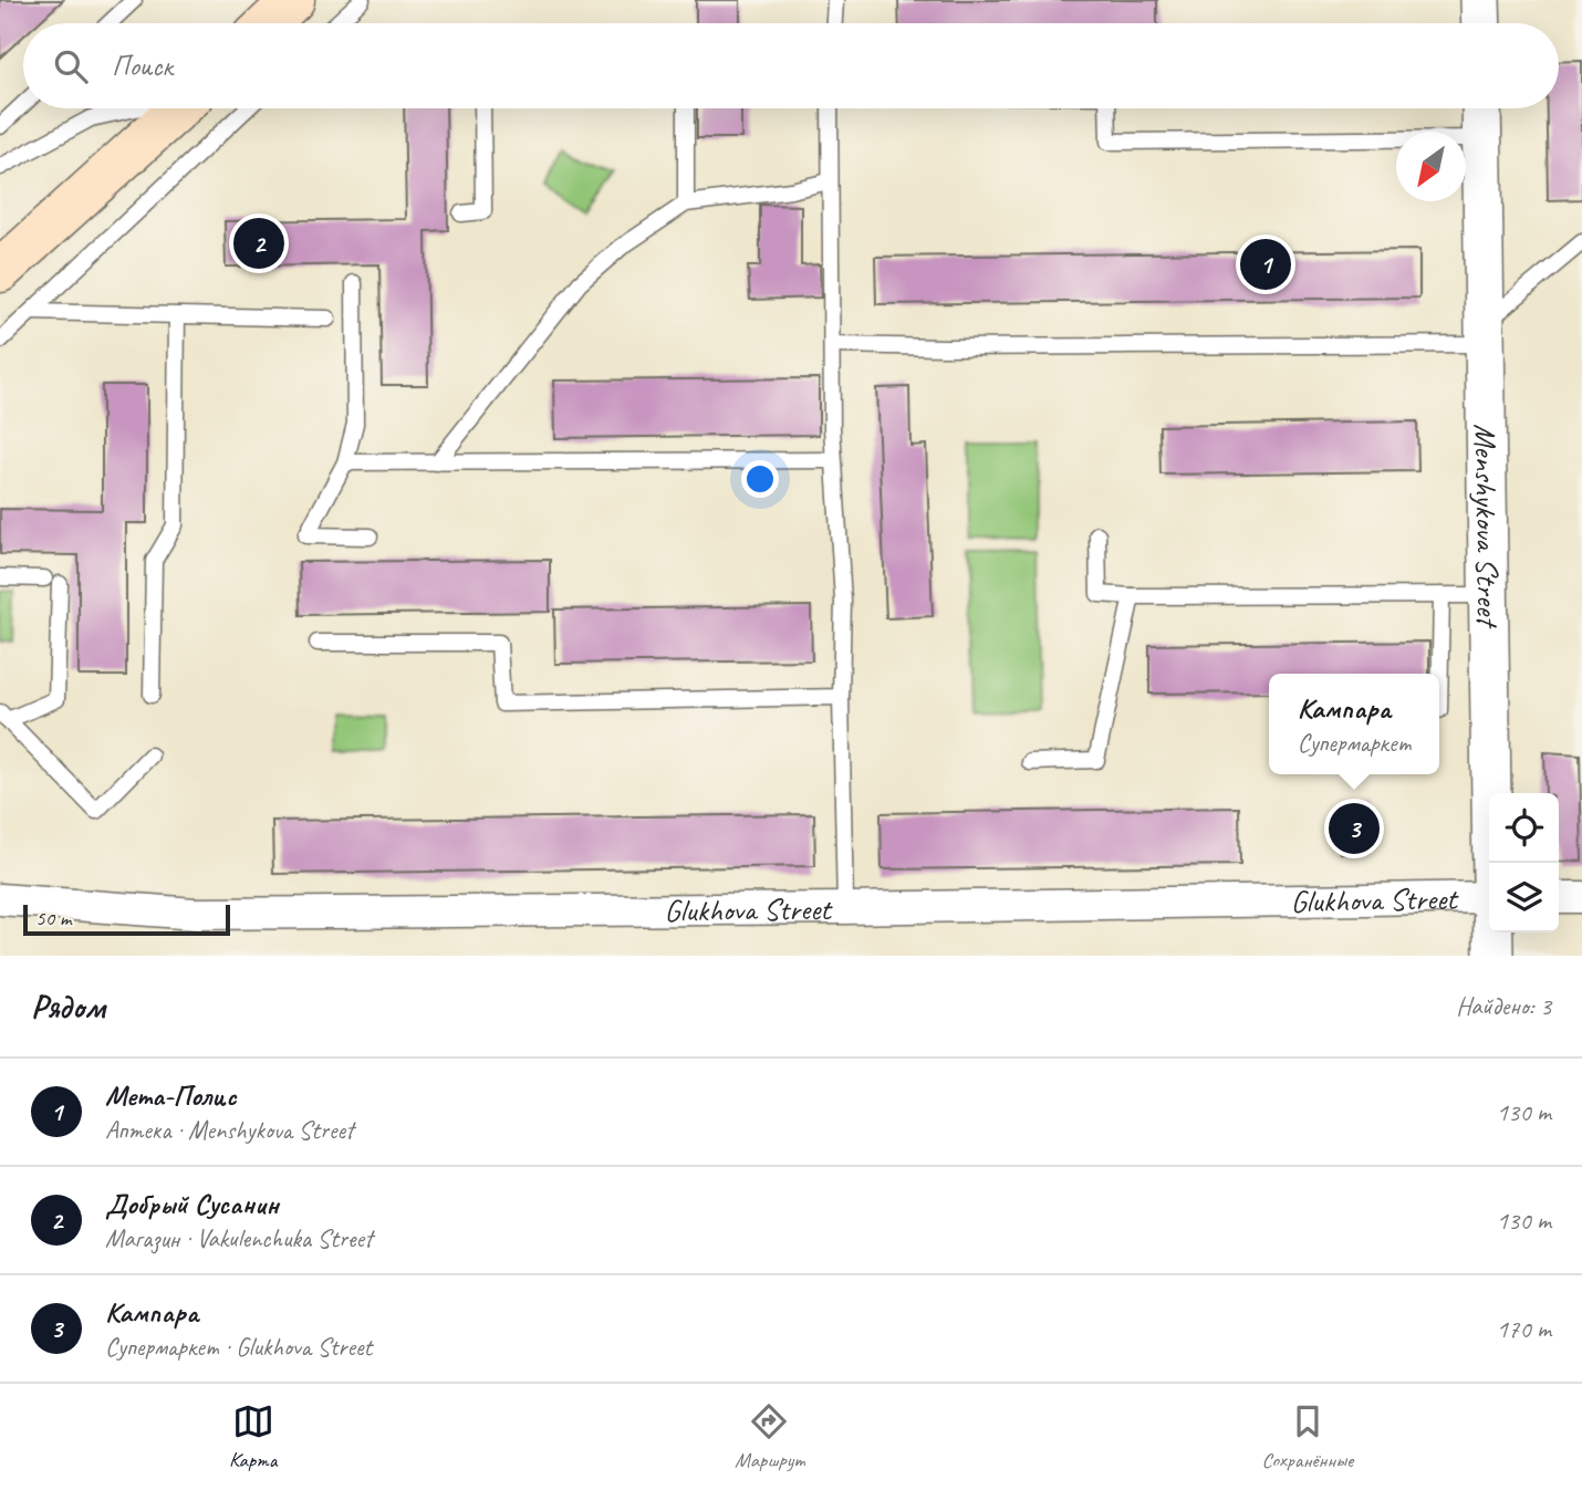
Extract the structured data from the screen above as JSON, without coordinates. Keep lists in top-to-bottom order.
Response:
{
  "streets": {
    "street": ["Menshykova Street", "Glukhova Street"]
  },
  "scale_bar": "50 m",
  "north": "bottom left",
  "page": {
    "search": "Поиск",
    "pins": ["2", "1", "3"],
    "popup": ["Кампара", "Супермаркет"],
    "scale": "50 m",
    "heading": ["Рядом", "Найдено: 3"],
    "list": [
      {
        "mark": "1",
        "name": "Мета-Полис",
        "note": "Аптека · Menshykova Street",
        "value": "130 m"
      },
      {
        "mark": "2",
        "name": "Добрый Сусанин",
        "note": "Магазин · Vakulenchuka Street",
        "value": "130 m"
      },
      {
        "mark": "3",
        "name": "Кампара",
        "note": "Супермаркет · Glukhova Street",
        "value": "170 m"
      }
    ],
    "nav": ["Карта", "Маршрут", "Сохранённые"]
  }
}
